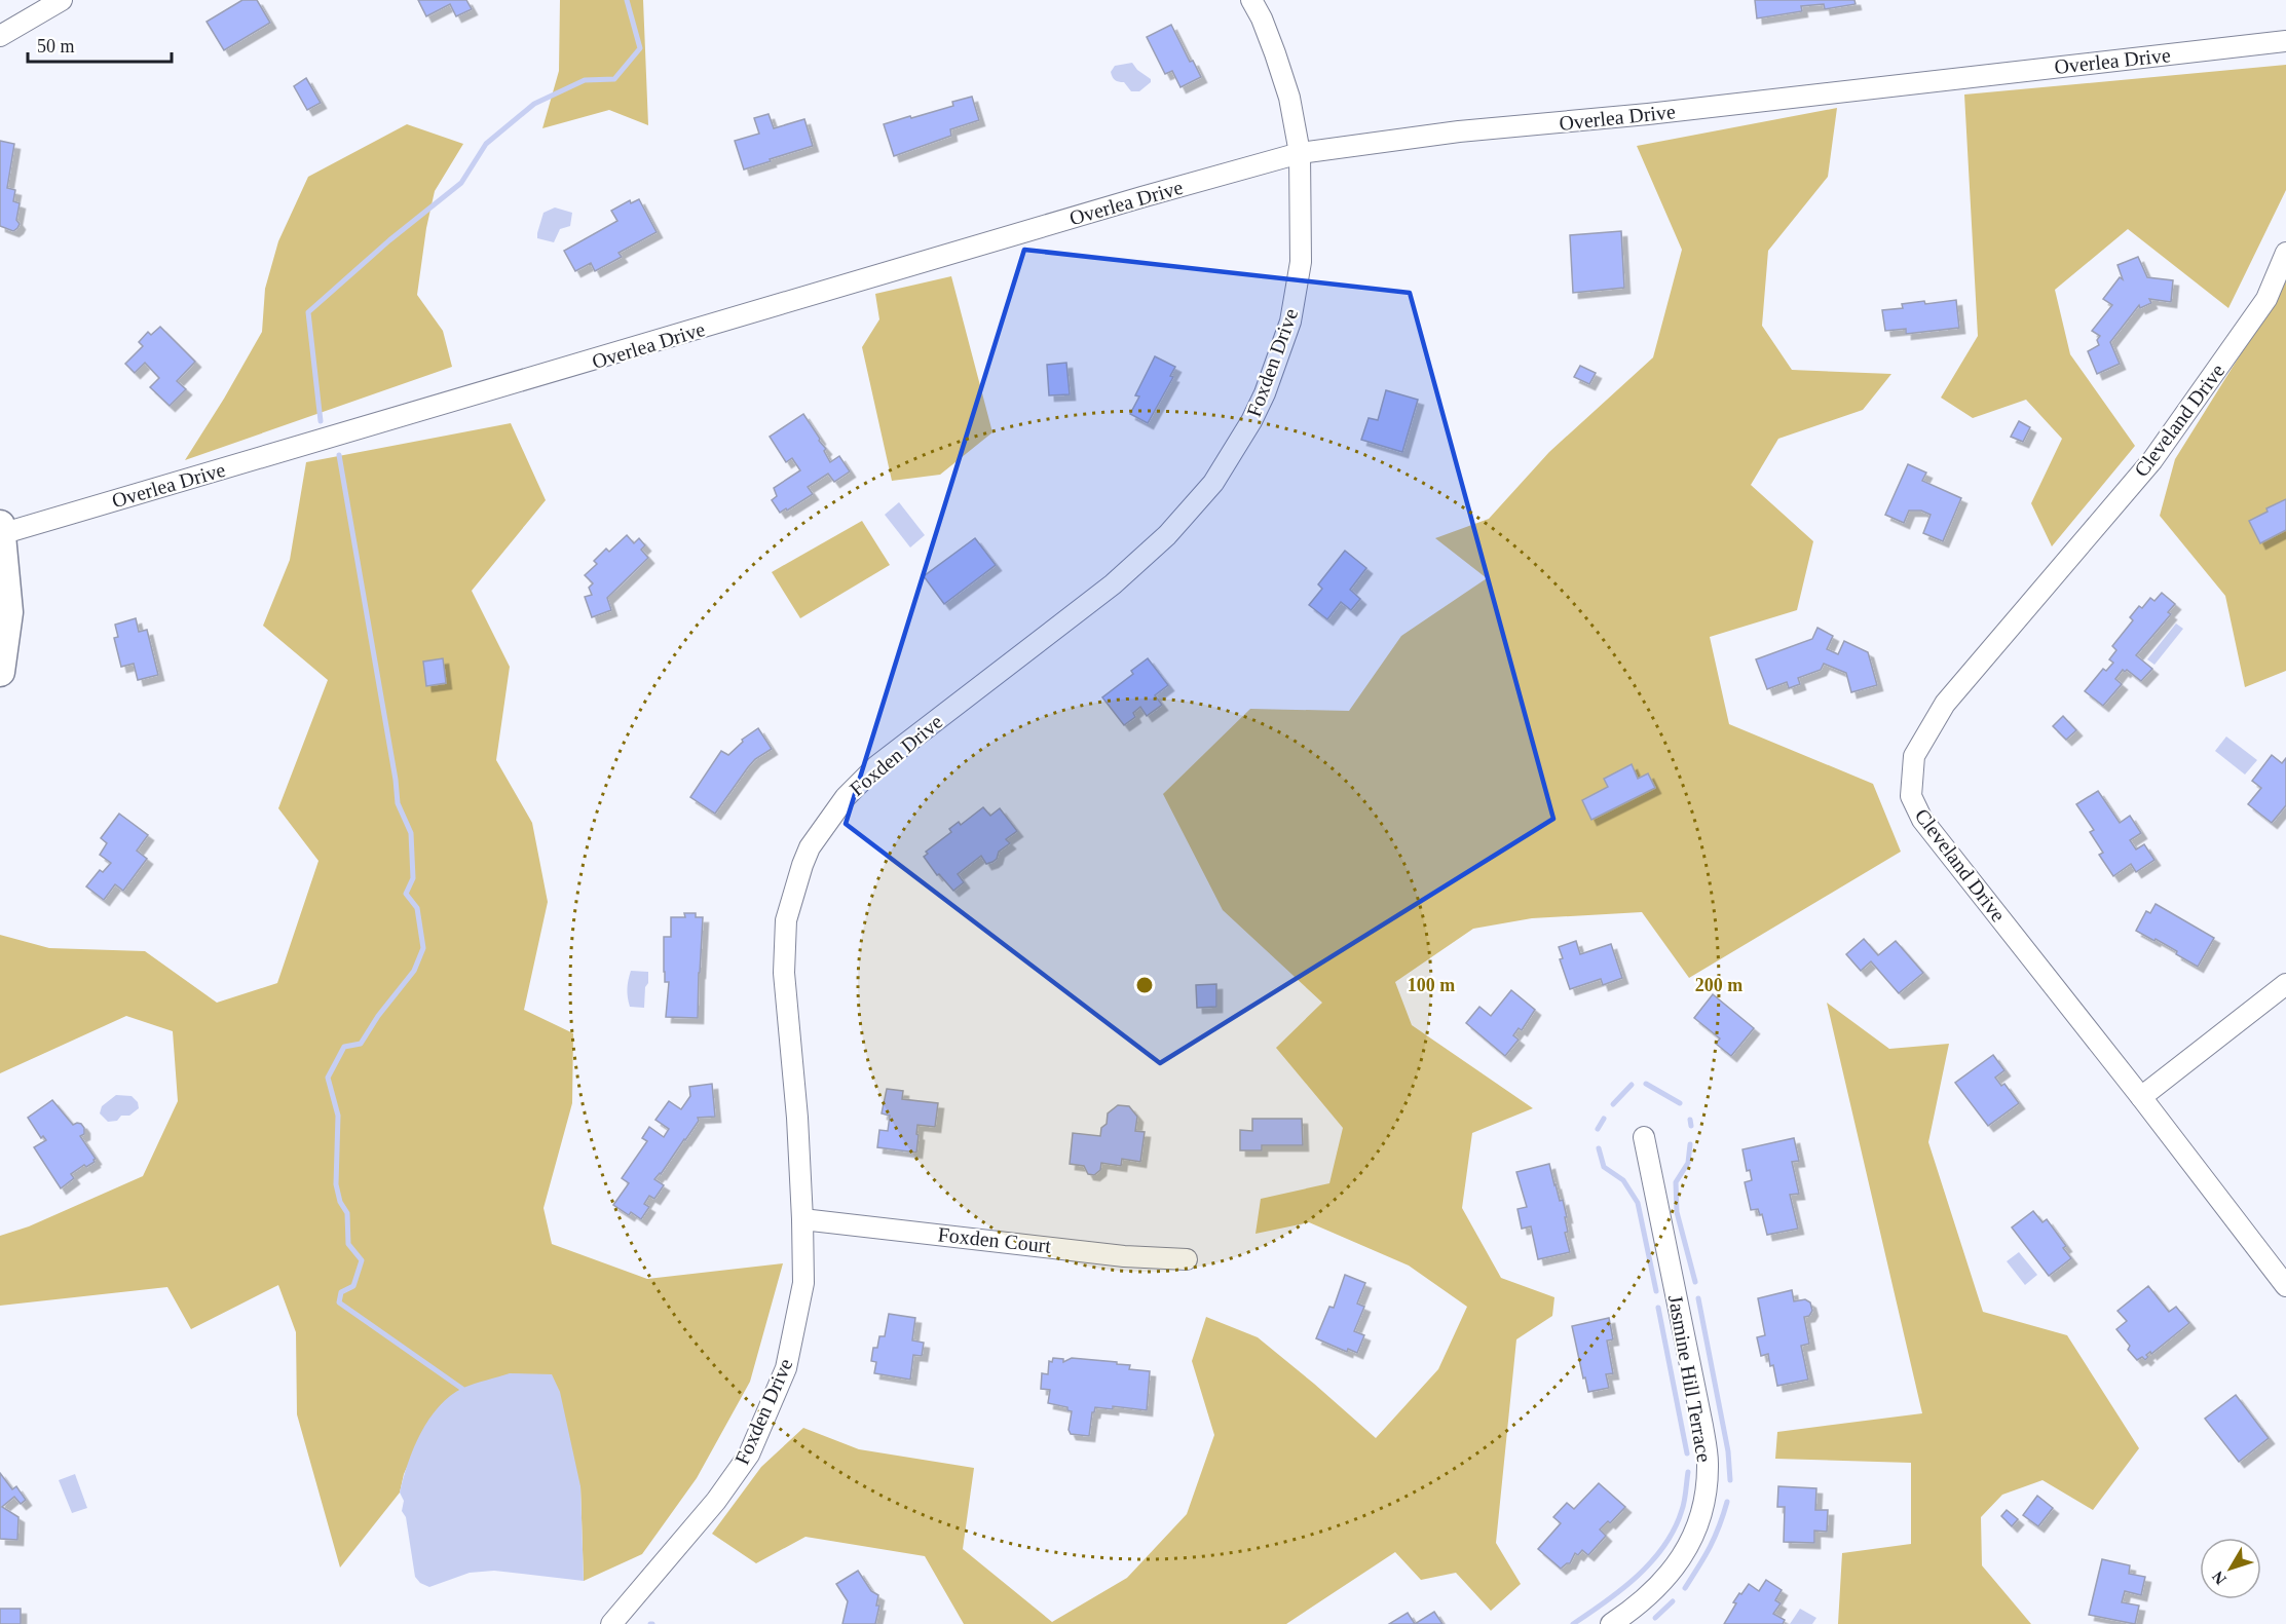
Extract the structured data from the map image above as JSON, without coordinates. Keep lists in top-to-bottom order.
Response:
{
  "streets": {
    "street": [
      "Overlea Drive",
      "Foxden Drive",
      "Cleveland Drive",
      "Foxden Court",
      "Jasmine Hill Terrace"
    ]
  },
  "crossings": [
    ["Overlea Drive", "Foxden Drive"],
    ["Foxden Drive", "Foxden Court"]
  ],
  "scale_bar": "50 m",
  "north": "bottom left",
  "rings": ["100 m", "200 m"]
}
